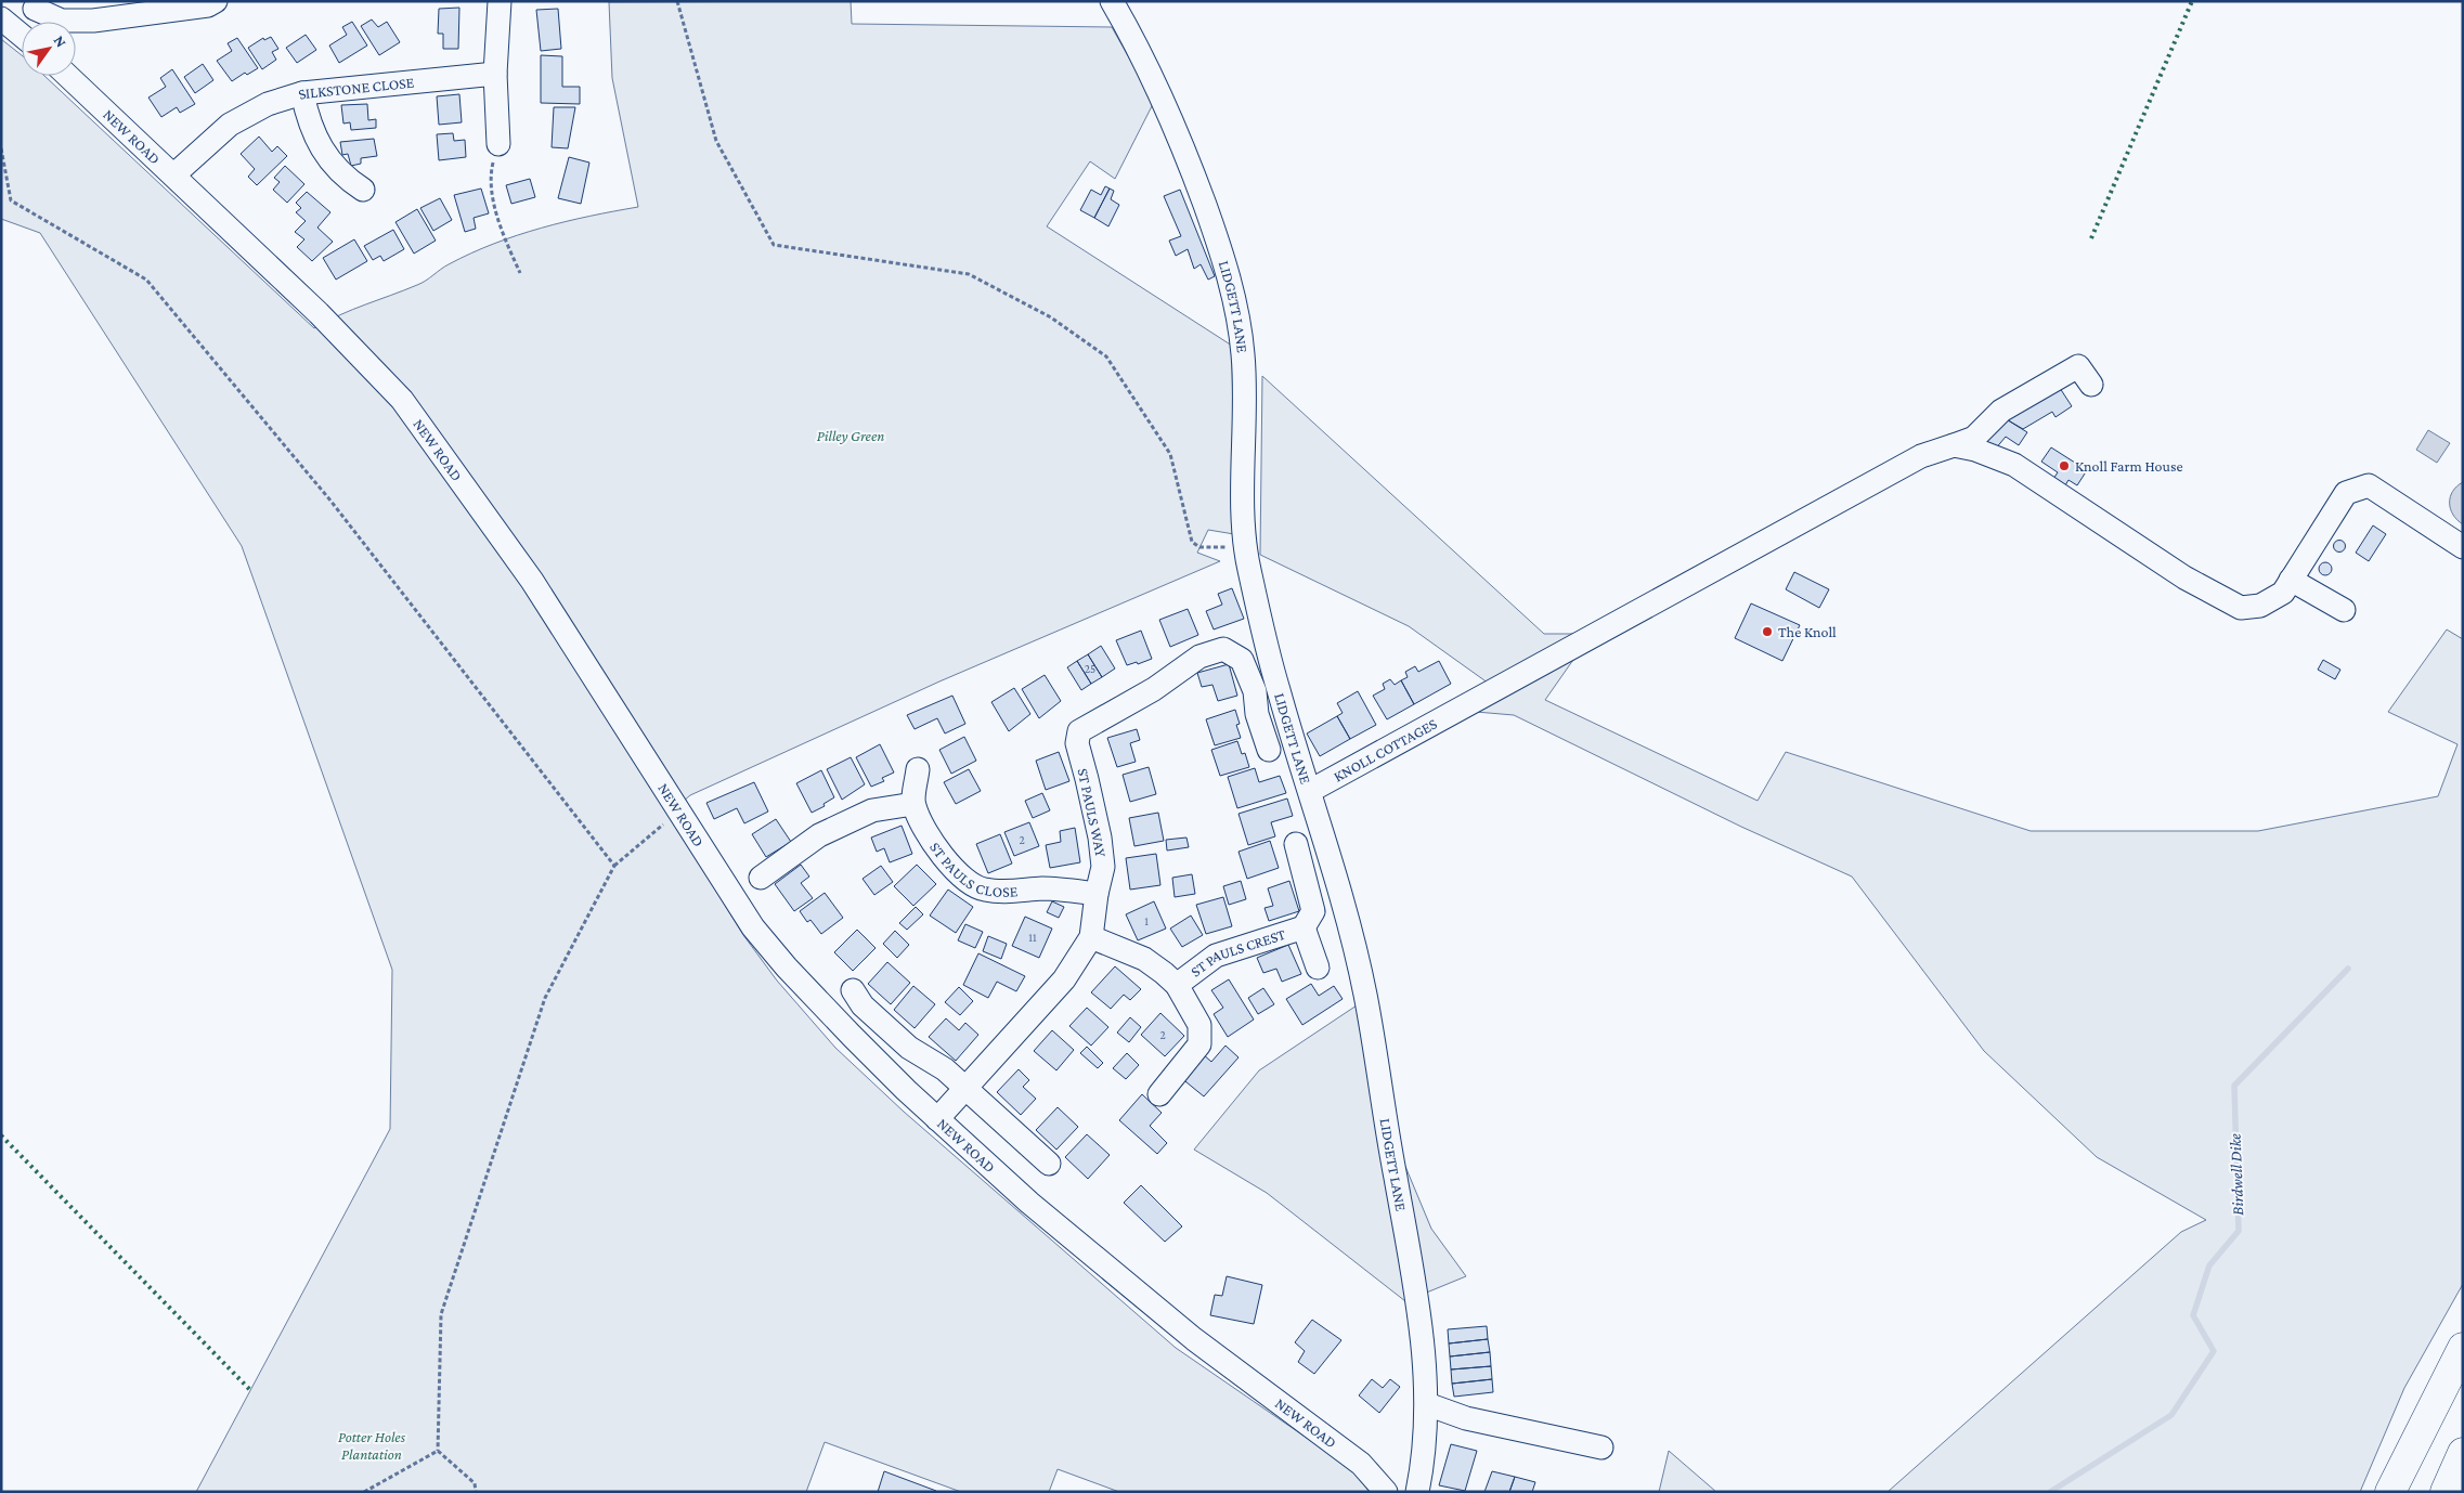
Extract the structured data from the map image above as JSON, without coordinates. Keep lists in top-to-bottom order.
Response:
{
  "streets": {
    "street": [
      "SILKSTONE CLOSE",
      "NEW ROAD",
      "LIDGETT LANE",
      "KNOLL COTTAGES",
      "ST PAULS WAY",
      "ST PAULS CLOSE",
      "ST PAULS CREST"
    ]
  },
  "crossings": [
    ["SILKSTONE CLOSE", "NEW ROAD"],
    ["NEW ROAD", "ST PAULS WAY"],
    ["LIDGETT LANE", "KNOLL COTTAGES"],
    ["ST PAULS WAY", "ST PAULS CLOSE"],
    ["ST PAULS WAY", "ST PAULS CREST"]
  ],
  "water": ["Birdwell Dike"],
  "parks": ["Pilley Green", "Potter Holes Plantation"],
  "places": ["Knoll Farm House", "The Knoll"],
  "house_numbers": [
    "25",
    "2",
    "1",
    "11",
    "2"
  ],
  "north": "top right"
}
